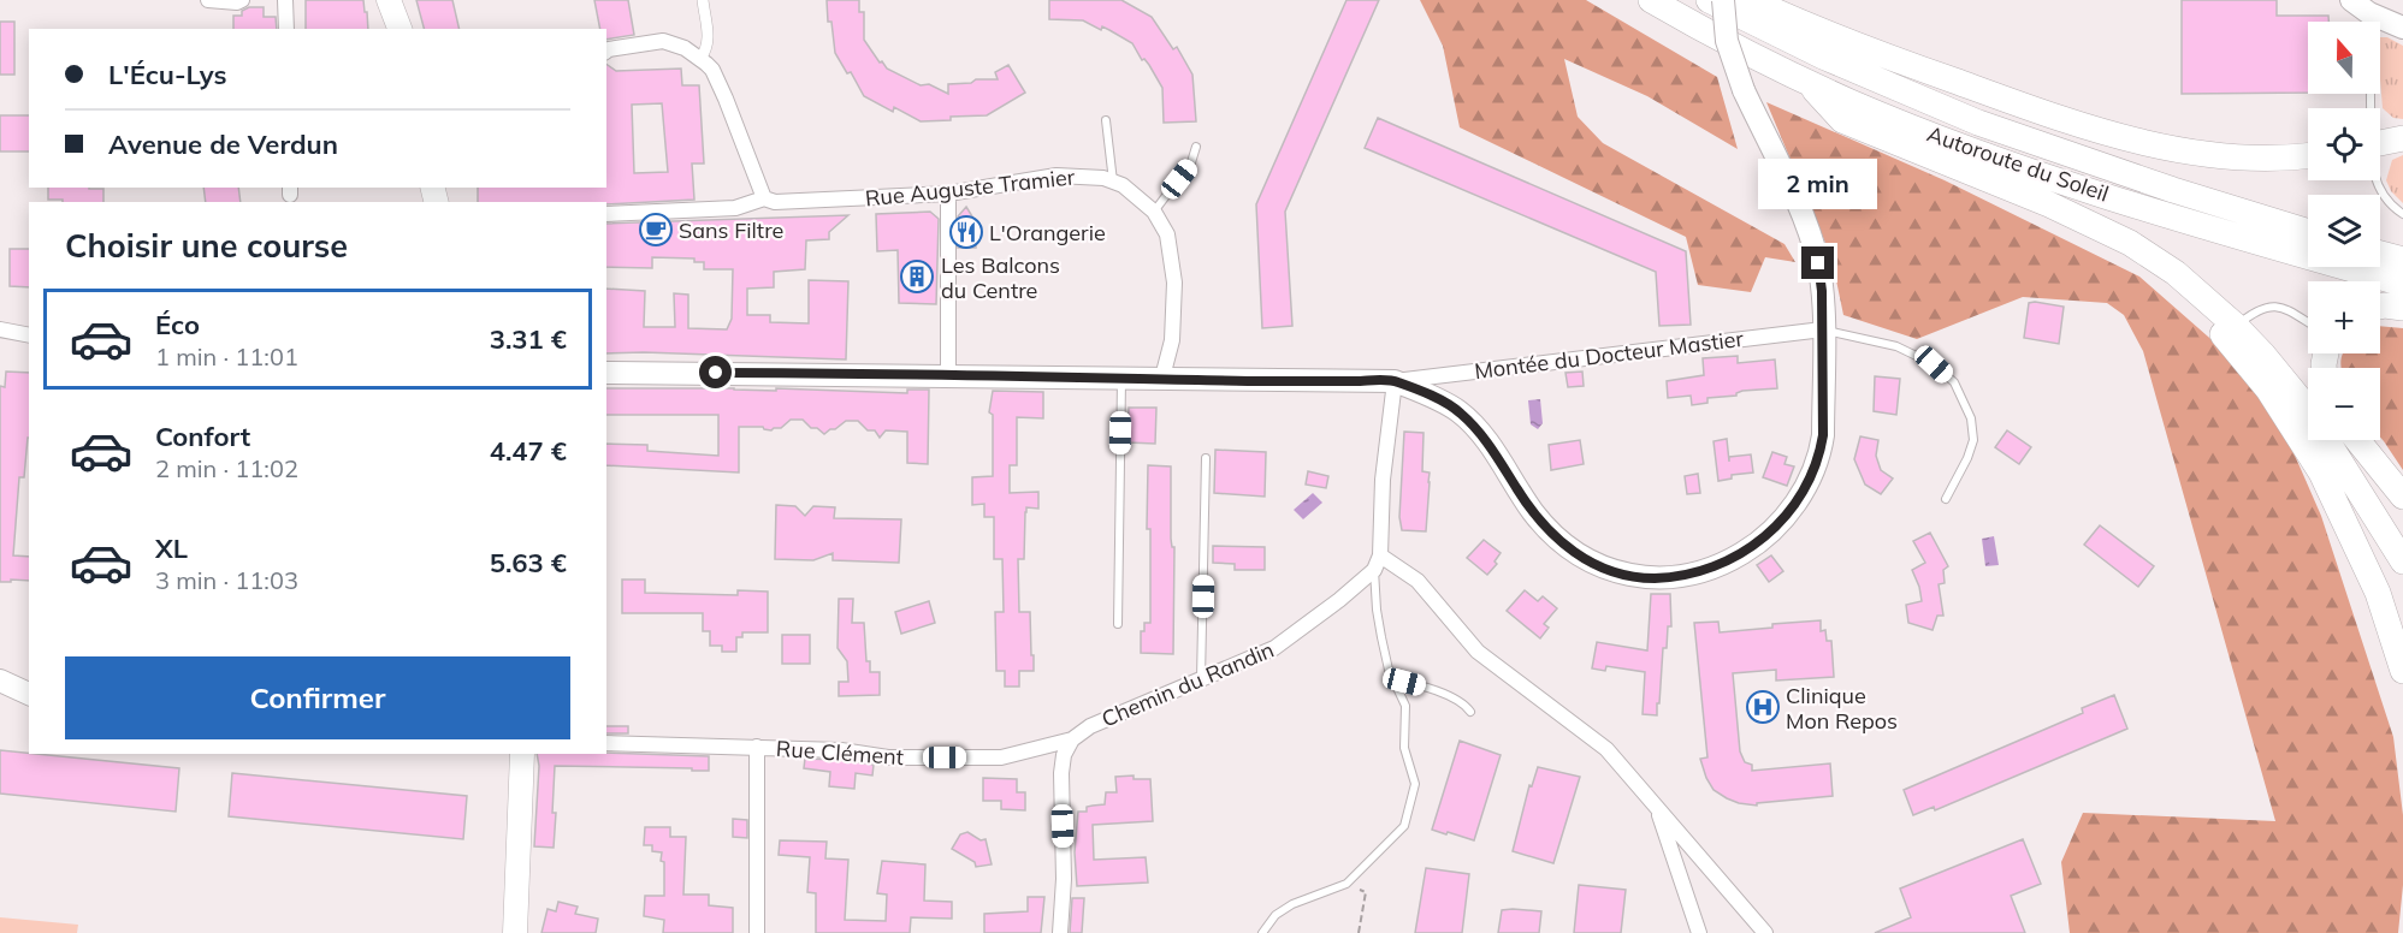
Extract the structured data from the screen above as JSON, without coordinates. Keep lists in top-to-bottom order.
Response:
{
  "streets": {
    "highway": ["Autoroute du Soleil"],
    "street": [
      "Rue Auguste Tramier",
      "Montée du Docteur Mastier",
      "Chemin du Randin",
      "Rue Clément"
    ]
  },
  "crossings": [
    ["Montée du Docteur Mastier", "Chemin du Randin"],
    ["Chemin du Randin", "Rue Clément"]
  ],
  "places": {
    "cafe": ["Sans Filtre"],
    "restaurant": ["L'Orangerie"],
    "building": ["Les Balcons du Centre"],
    "hospital": ["Clinique Mon Repos"]
  },
  "north": "top",
  "page": {
    "map_buttons": ["+", "−"],
    "banner": ["L'Écu-Lys", "Avenue de Verdun"],
    "bubble": "2 min",
    "heading": "Choisir une course",
    "list": [
      {
        "name": "Éco",
        "note": "1 min · 11:01",
        "value": "3.31 €"
      },
      {
        "name": "Confort",
        "note": "2 min · 11:02",
        "value": "4.47 €"
      },
      {
        "name": "XL",
        "note": "3 min · 11:03",
        "value": "5.63 €"
      }
    ],
    "buttons": "Confirmer"
  }
}
